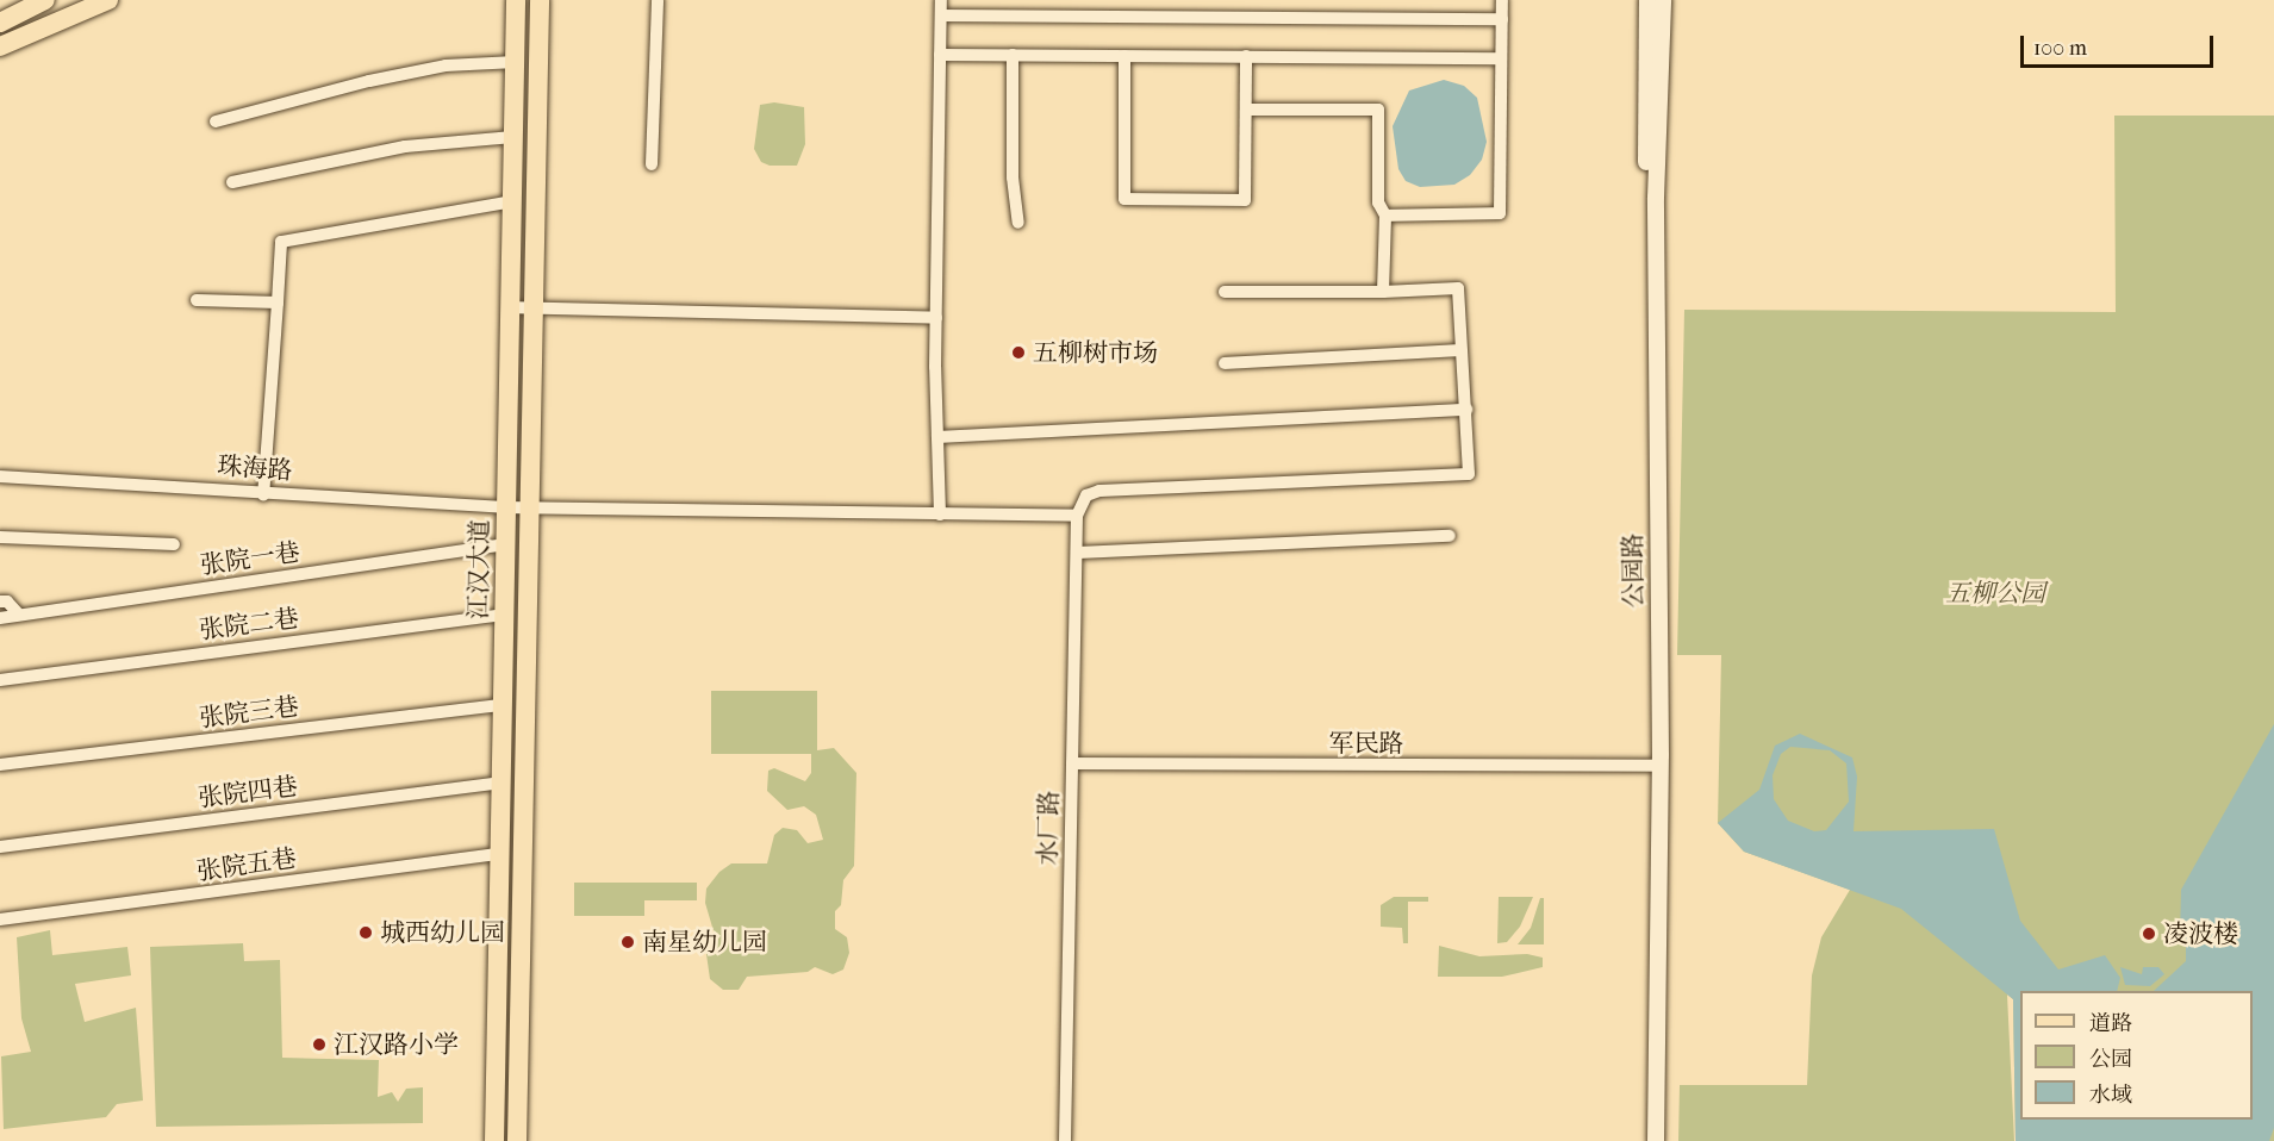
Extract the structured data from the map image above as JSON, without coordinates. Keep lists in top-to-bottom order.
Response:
{
  "streets": {
    "main road": ["江汉大道"],
    "street": [
      "珠海路",
      "张院一巷",
      "公园路",
      "张院二巷",
      "张院三巷",
      "军民路",
      "张院四巷",
      "水厂路",
      "张院五巷"
    ]
  },
  "crossings": [
    ["珠海路", "江汉大道"],
    ["珠海路", "水厂路"],
    ["张院一巷", "江汉大道"],
    ["江汉大道", "张院二巷"],
    ["江汉大道", "张院三巷"],
    ["江汉大道", "张院四巷"],
    ["江汉大道", "张院五巷"],
    ["公园路", "军民路"],
    ["军民路", "水厂路"]
  ],
  "parks": ["五柳公园"],
  "places": [
    "五柳树市场",
    "城西幼儿园",
    "凌波楼",
    "南星幼儿园",
    "江汉路小学"
  ],
  "legend": ["道路", "公园", "水域"],
  "scale_bar": "100 m"
}
